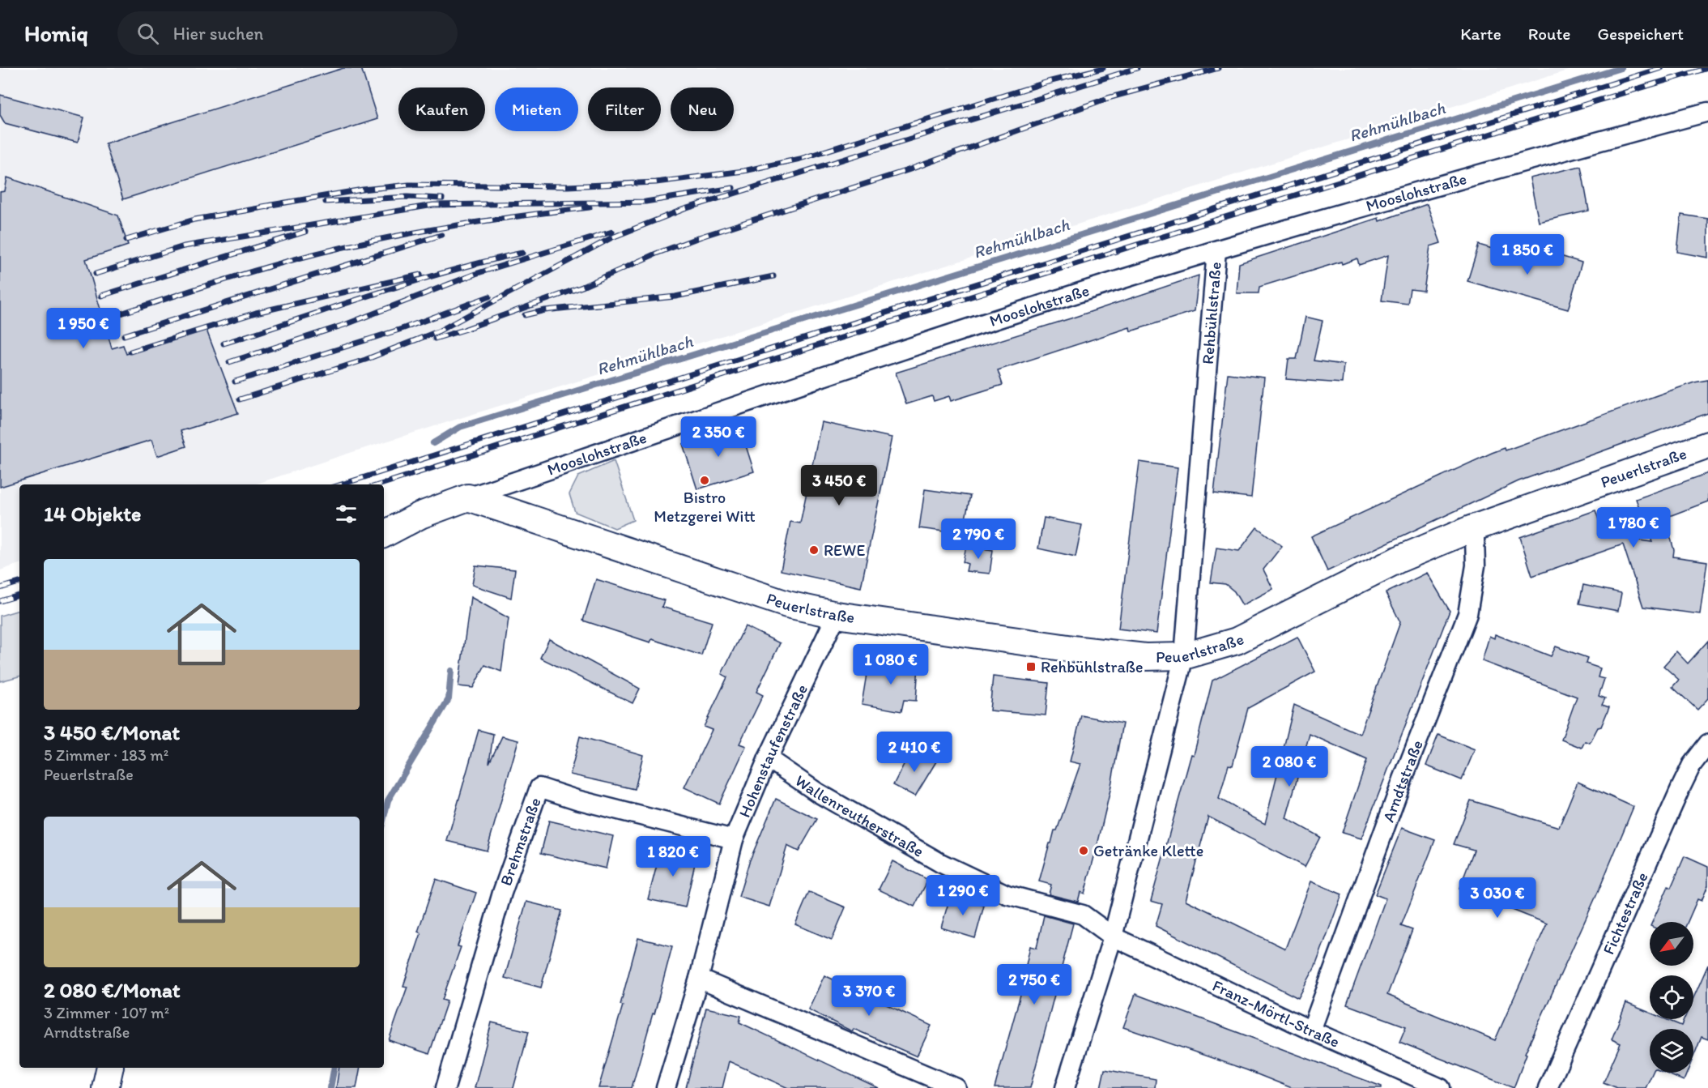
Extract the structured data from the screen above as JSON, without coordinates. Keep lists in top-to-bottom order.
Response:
{
  "streets": {
    "street": [
      "Mooslohstraße",
      "Rehbühlstraße",
      "Peuerlstraße",
      "Hohenstaufenstraße",
      "Arndtstraße",
      "Wallenreutherstraße",
      "Brehmstraße",
      "Fichtestraße",
      "Franz-Mörtl-Straße"
    ]
  },
  "crossings": [
    ["Mooslohstraße", "Rehbühlstraße"],
    ["Mooslohstraße", "Peuerlstraße"],
    ["Rehbühlstraße", "Peuerlstraße"],
    ["Rehbühlstraße", "Wallenreutherstraße"],
    ["Rehbühlstraße", "Franz-Mörtl-Straße"],
    ["Peuerlstraße", "Hohenstaufenstraße"],
    ["Peuerlstraße", "Arndtstraße"],
    ["Hohenstaufenstraße", "Wallenreutherstraße"],
    ["Hohenstaufenstraße", "Brehmstraße"],
    ["Arndtstraße", "Franz-Mörtl-Straße"],
    ["Wallenreutherstraße", "Franz-Mörtl-Straße"]
  ],
  "water": ["Rehmühlbach"],
  "places": {
    "other": ["Bistro Metzgerei Witt", "REWE", "Getränke Klette"],
    "transit": ["Rehbühlstraße"]
  },
  "north": "bottom left",
  "page": {
    "header": "Homiq",
    "search": "Hier suchen",
    "nav": ["Karte", "Route", "Gespeichert"],
    "chip": [
      "Kaufen",
      "Mieten",
      "Filter",
      "Neu"
    ],
    "price": [
      "1 850 €",
      "1 950 €",
      "2 350 €",
      "3 450 €",
      "1 780 €",
      "2 790 €",
      "1 080 €",
      "2 410 €",
      "2 080 €",
      "1 820 €",
      "1 290 €",
      "3 030 €",
      "2 750 €",
      "3 370 €"
    ],
    "heading": "14 Objekte",
    "list": [
      {
        "name": "3 450 €/Monat",
        "note": "5 Zimmer · 183 m² · Peuerlstraße"
      },
      {
        "name": "2 080 €/Monat",
        "note": "3 Zimmer · 107 m² · Arndtstraße"
      }
    ]
  }
}
